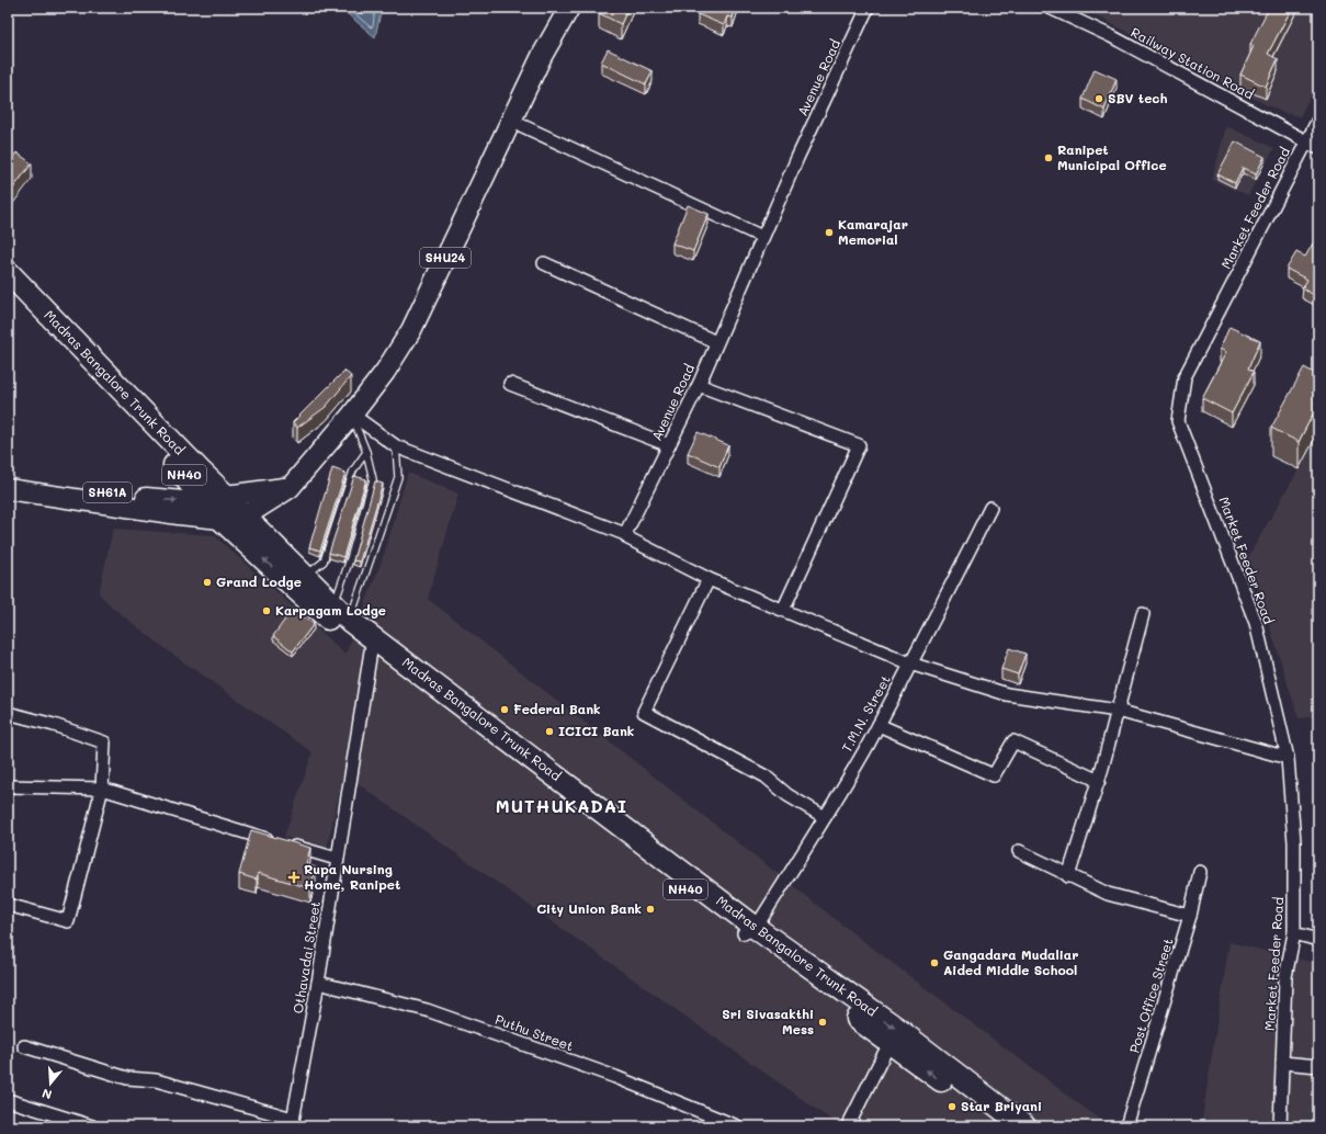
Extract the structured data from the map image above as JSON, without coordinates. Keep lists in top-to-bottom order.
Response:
{
  "streets": {
    "highway": ["Madras Bangalore Trunk Road", "NH40"],
    "main road": ["SHU24", "SH61A"],
    "street": [
      "Railway Station Road",
      "Avenue Road",
      "Market Feeder Road",
      "T.M.N. Street",
      "Othavadai Street",
      "Post Office Street",
      "Puthu Street"
    ]
  },
  "crossings": [
    ["Railway Station Road", "Market Feeder Road"],
    ["Madras Bangalore Trunk Road", "NH40"],
    ["Madras Bangalore Trunk Road", "SH61A"],
    ["Madras Bangalore Trunk Road", "T.M.N. Street"],
    ["Madras Bangalore Trunk Road", "Othavadai Street"],
    ["NH40", "SH61A"],
    ["NH40", "Othavadai Street"],
    ["Othavadai Street", "Puthu Street"]
  ],
  "districts": ["MUTHUKADAI"],
  "places": {
    "other": [
      "SBV tech",
      "Ranipet Municipal Office",
      "Kamarajar Memorial",
      "Grand Lodge",
      "Karpagam Lodge",
      "Federal Bank",
      "ICICI Bank",
      "City Union Bank",
      "Gangadara Mudaliar Aided Middle School",
      "Sri Sivasakthi Mess",
      "Star Briyani"
    ],
    "health": ["Rupa Nursing Home, Ranipet"]
  },
  "north": "bottom"
}
